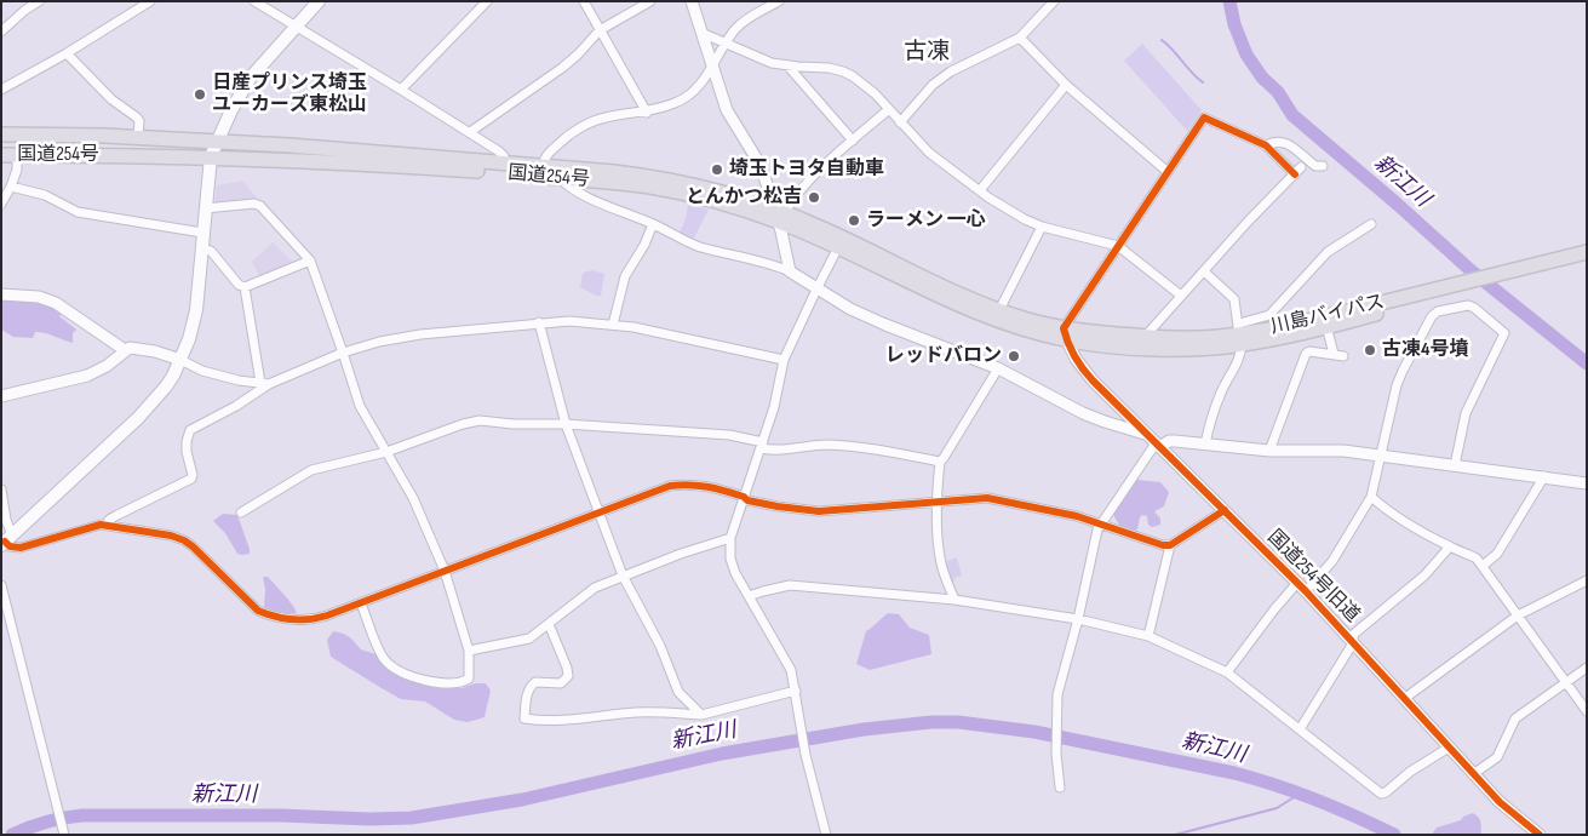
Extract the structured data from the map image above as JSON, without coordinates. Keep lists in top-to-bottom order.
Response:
{
  "streets": {
    "highway": ["国道254号", "川島バイパス"],
    "street": ["国道254号旧道"]
  },
  "crossings": [
    ["国道254号", "川島バイパス"],
    ["国道254号", "国道254号旧道"],
    ["川島バイパス", "国道254号旧道"]
  ],
  "districts": ["古凍"],
  "water": ["新江川"],
  "places": [
    "日産プリンス埼玉 ユーカーズ東松山",
    "埼玉トヨタ自動車",
    "とんかつ松吉",
    "ラーメン 一心",
    "古凍4号墳",
    "レッドバロン"
  ]
}
